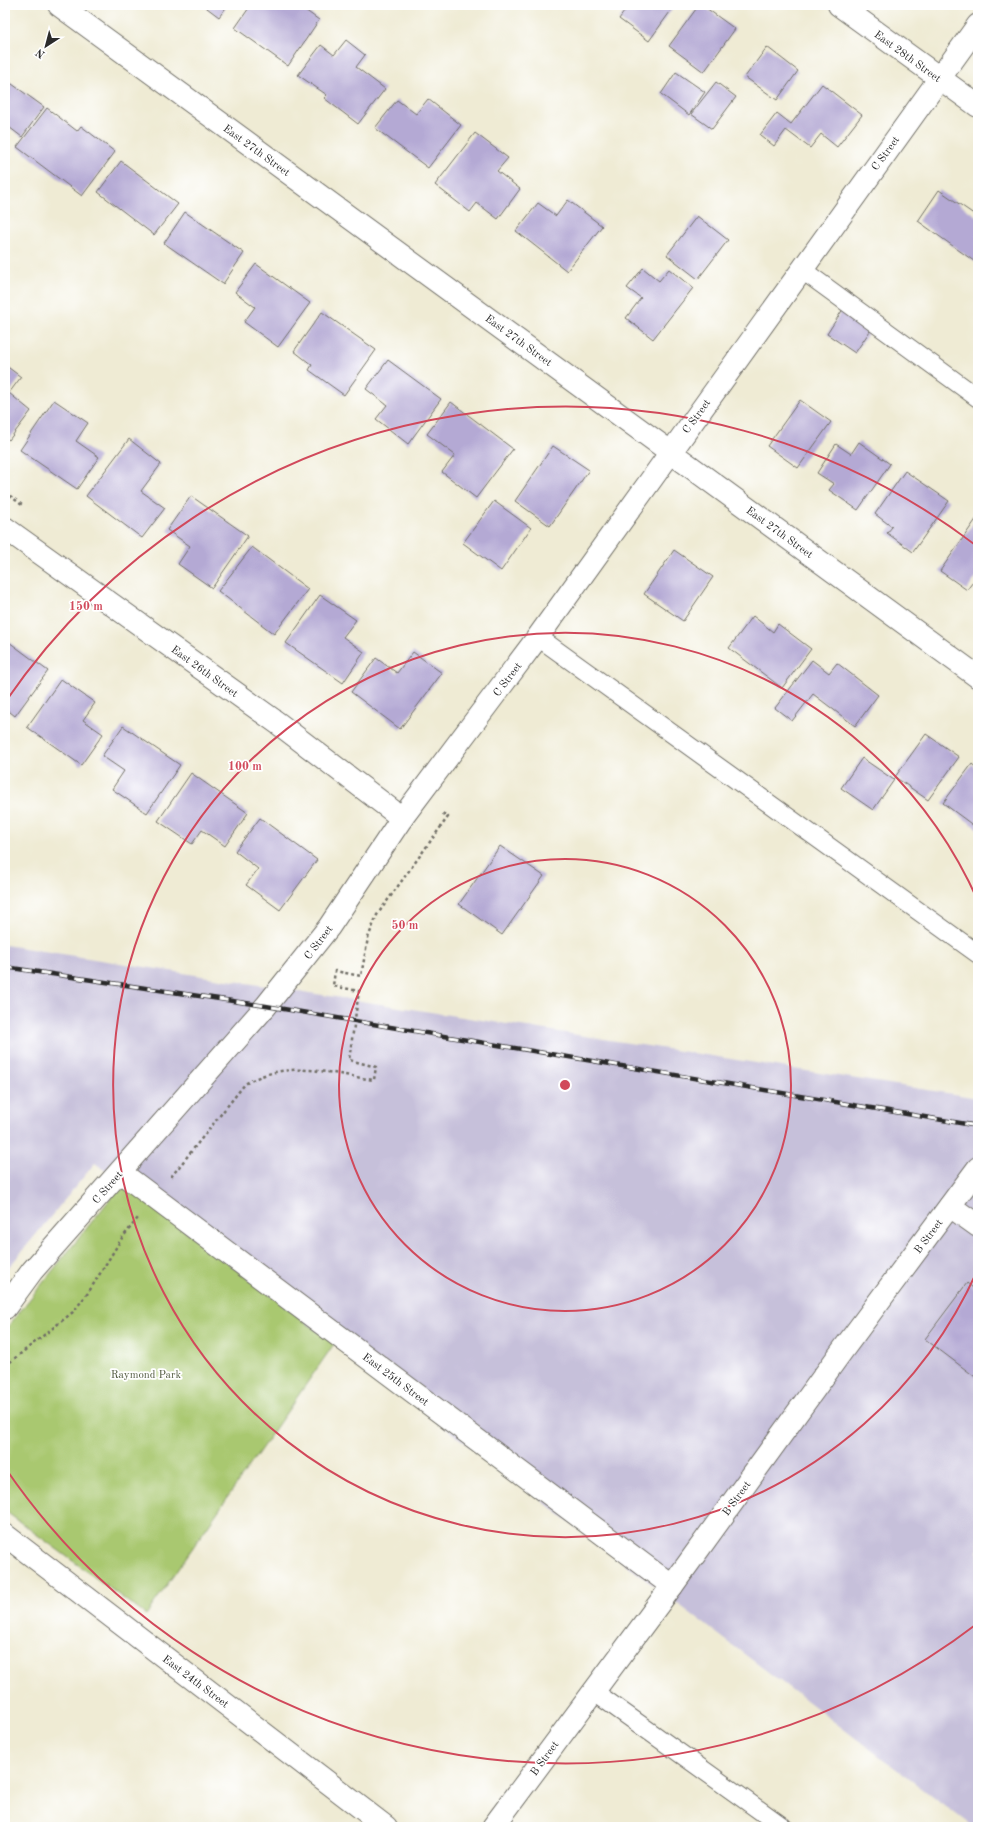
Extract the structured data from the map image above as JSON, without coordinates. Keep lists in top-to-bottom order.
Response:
{
  "streets": {
    "street": [
      "East 28th Street",
      "East 27th Street",
      "C Street",
      "East 26th Street",
      "B Street",
      "East 25th Street",
      "East 24th Street"
    ]
  },
  "crossings": [
    ["East 28th Street", "C Street"],
    ["East 27th Street", "C Street"],
    ["C Street", "East 26th Street"],
    ["C Street", "East 25th Street"],
    ["B Street", "East 25th Street"]
  ],
  "parks": ["Raymond Park"],
  "north": "bottom left",
  "rings": ["150 m", "100 m", "50 m"]
}
